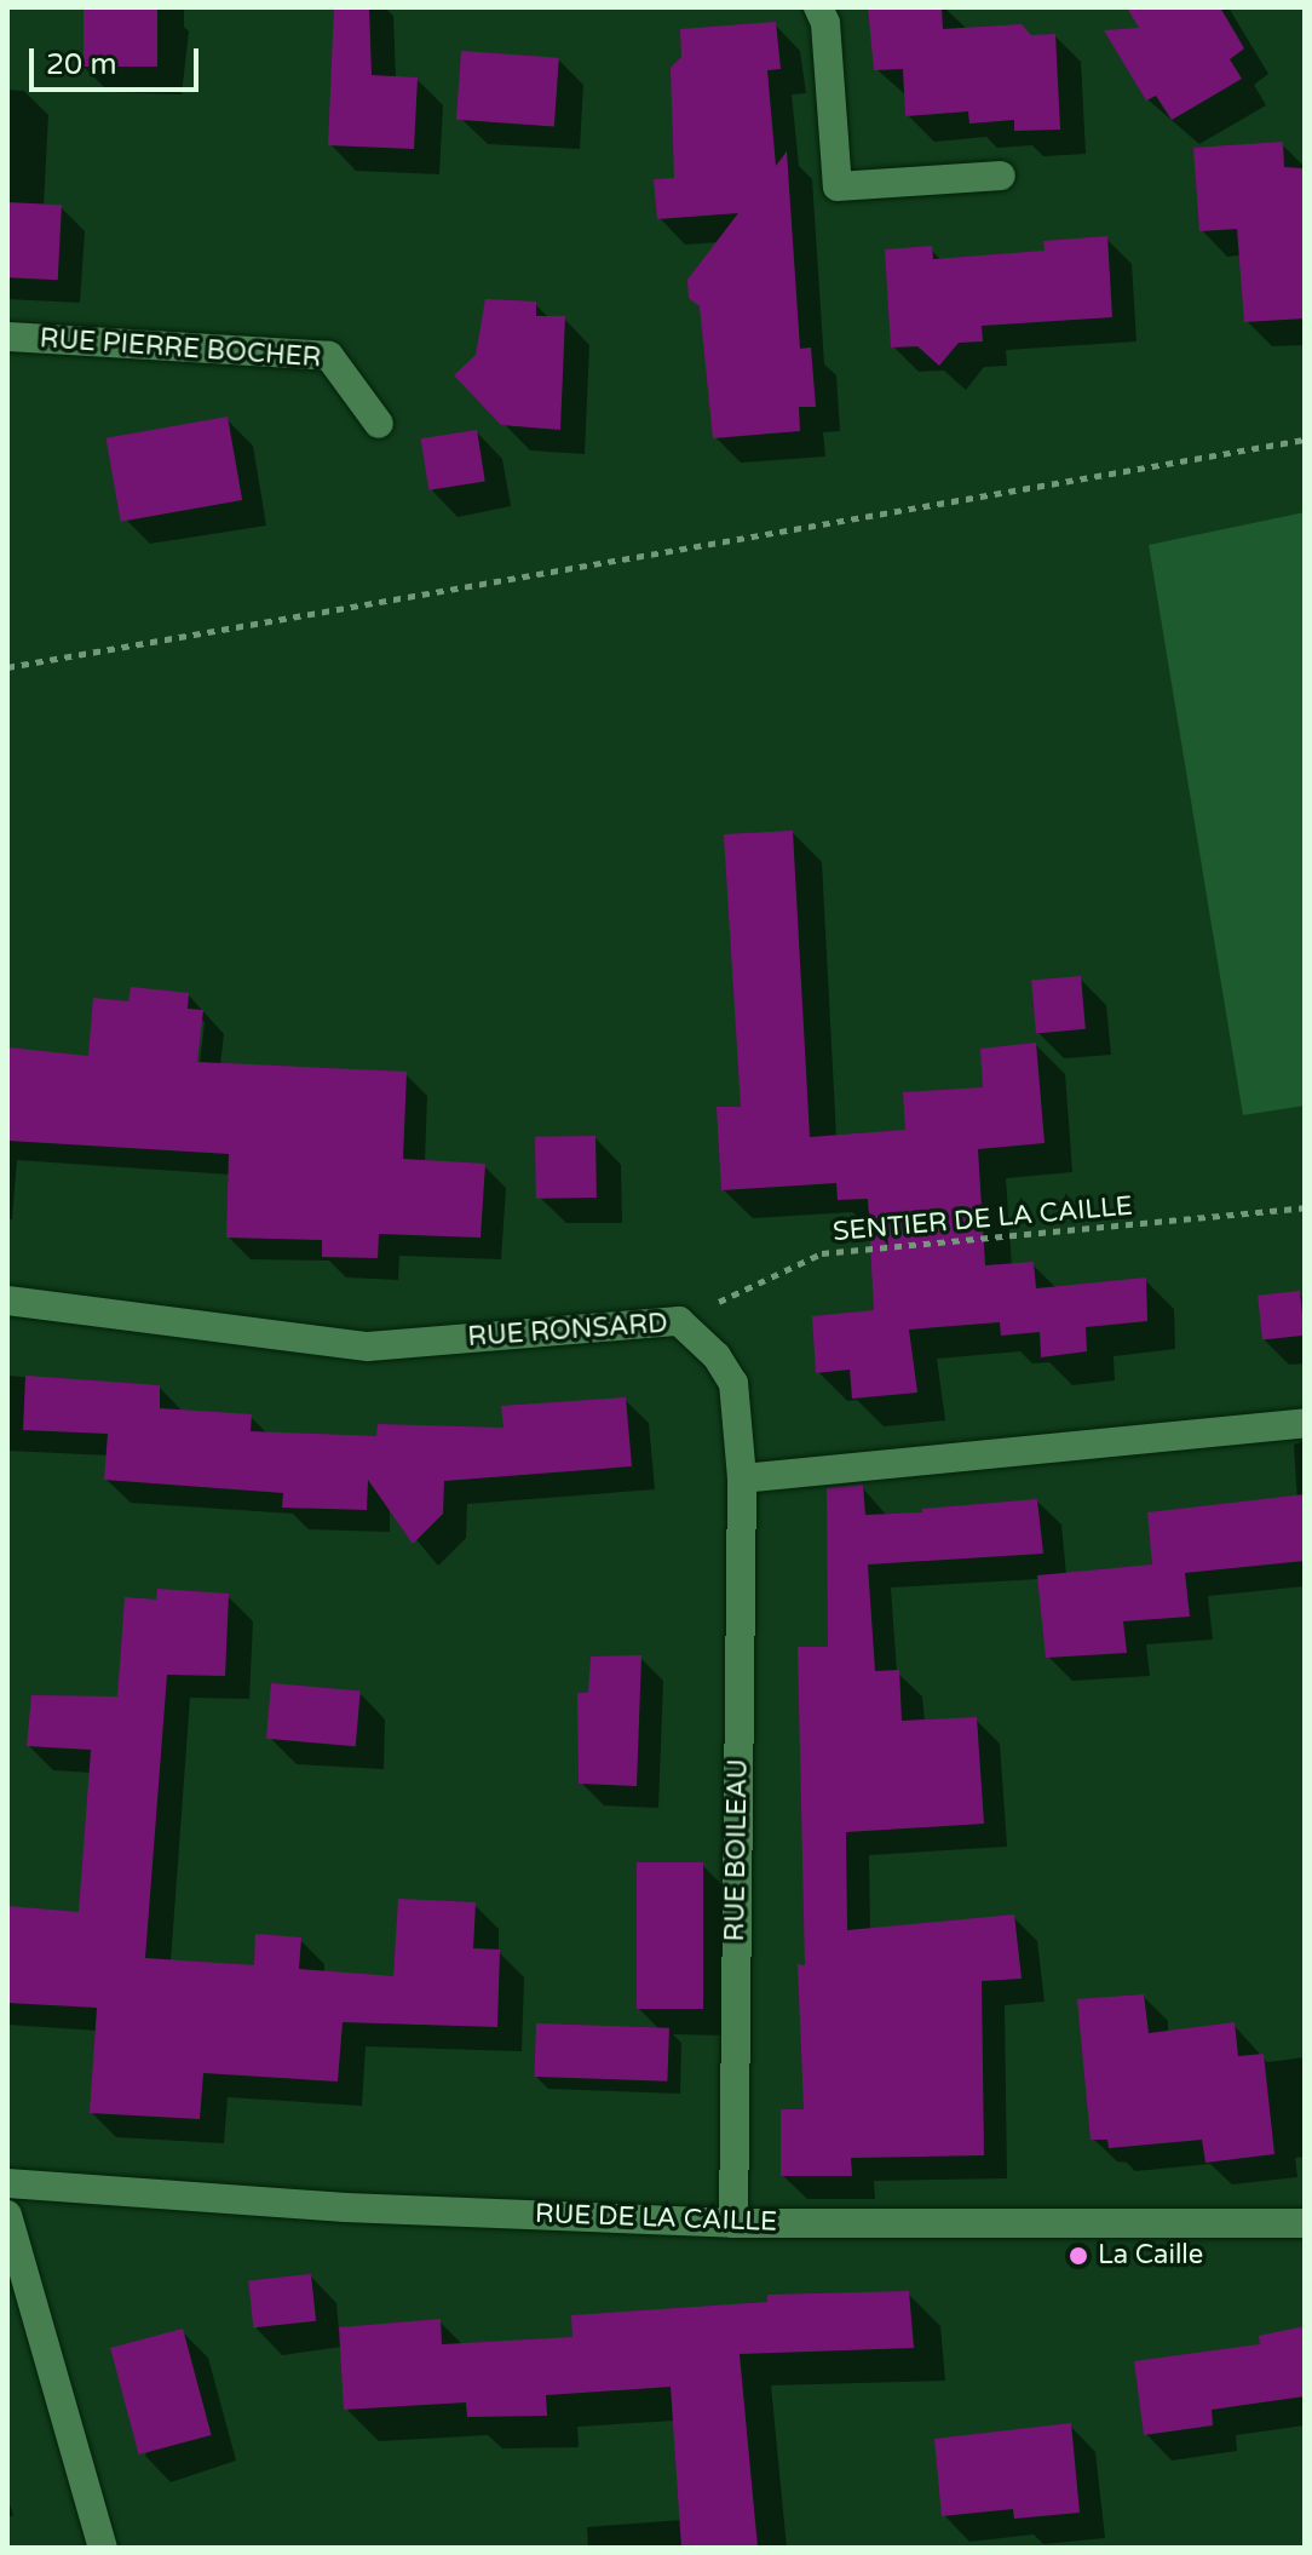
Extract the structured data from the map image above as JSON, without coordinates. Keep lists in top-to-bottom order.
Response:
{
  "streets": {
    "street": [
      "RUE PIERRE BOCHER",
      "RUE RONSARD",
      "RUE BOILEAU",
      "RUE DE LA CAILLE"
    ],
    "path": ["SENTIER DE LA CAILLE"]
  },
  "crossings": [
    ["SENTIER DE LA CAILLE", "RUE RONSARD"],
    ["RUE RONSARD", "RUE BOILEAU"],
    ["RUE BOILEAU", "RUE DE LA CAILLE"]
  ],
  "places": ["La Caille"],
  "scale_bar": "20 m"
}
